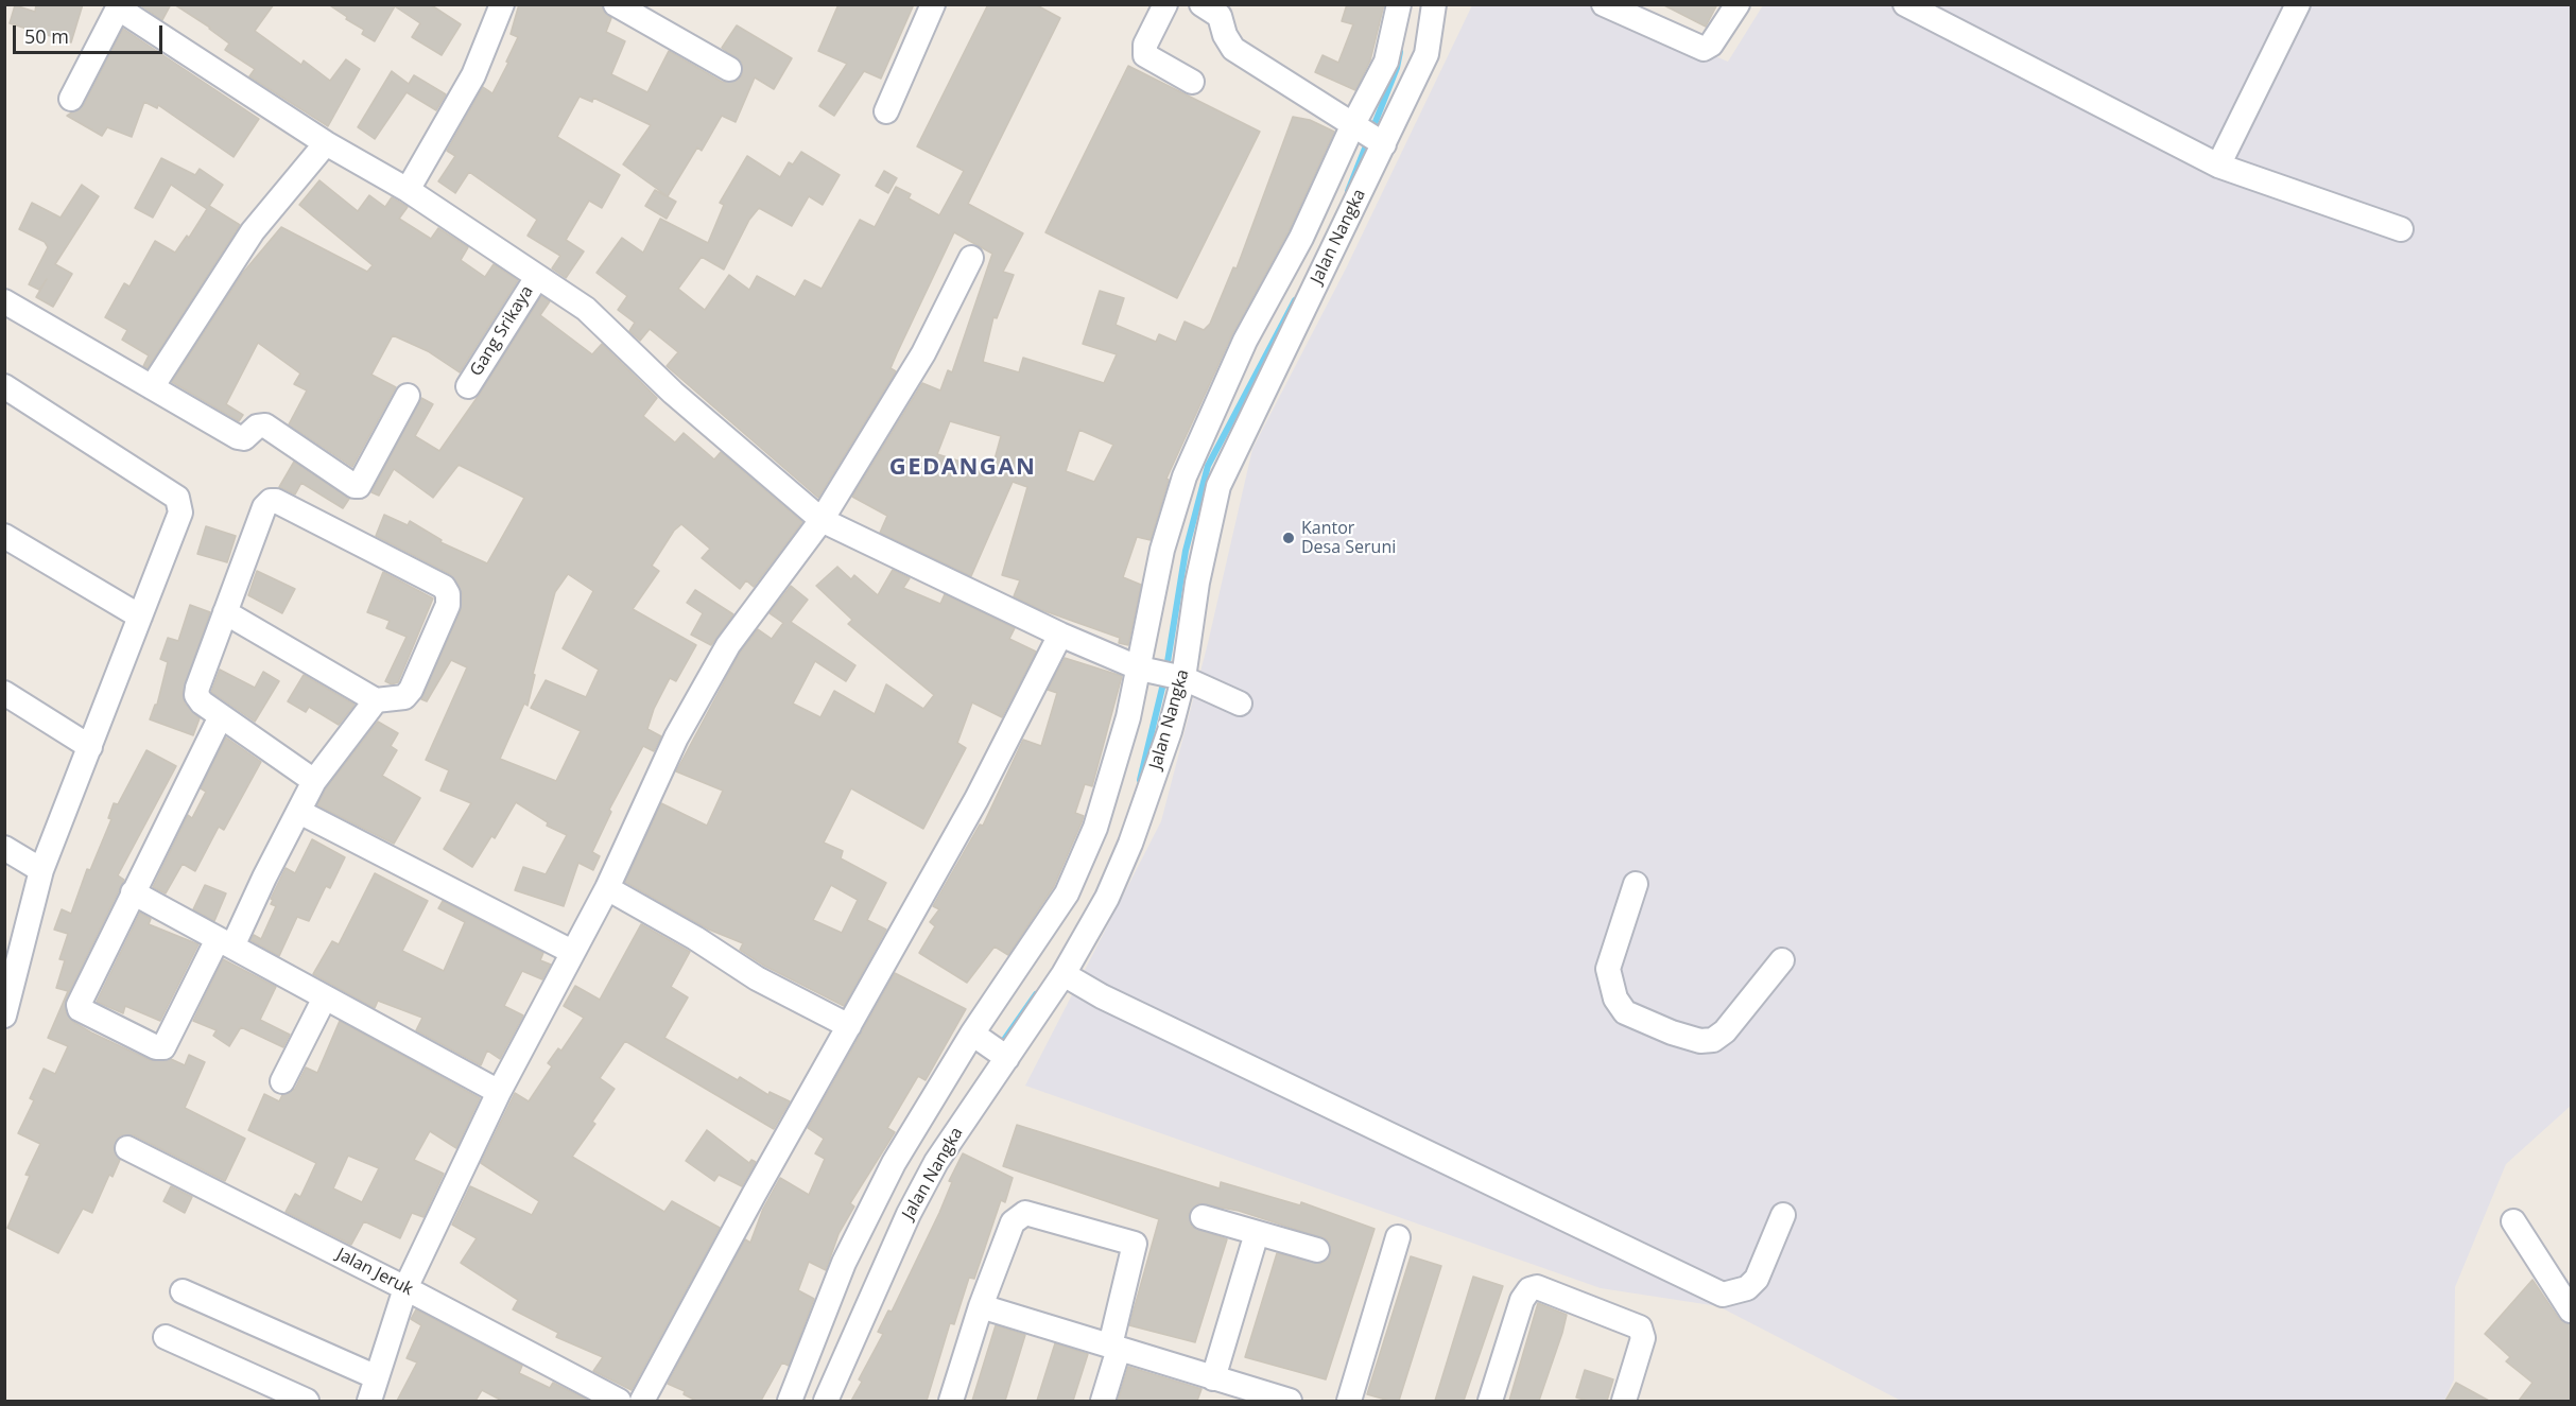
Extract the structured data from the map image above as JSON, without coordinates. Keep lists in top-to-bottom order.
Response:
{
  "streets": {
    "street": ["Jalan Nangka", "Gang Srikaya", "Jalan Jeruk"]
  },
  "districts": ["GEDANGAN"],
  "places": ["Kantor Desa Seruni"],
  "scale_bar": "50 m"
}
